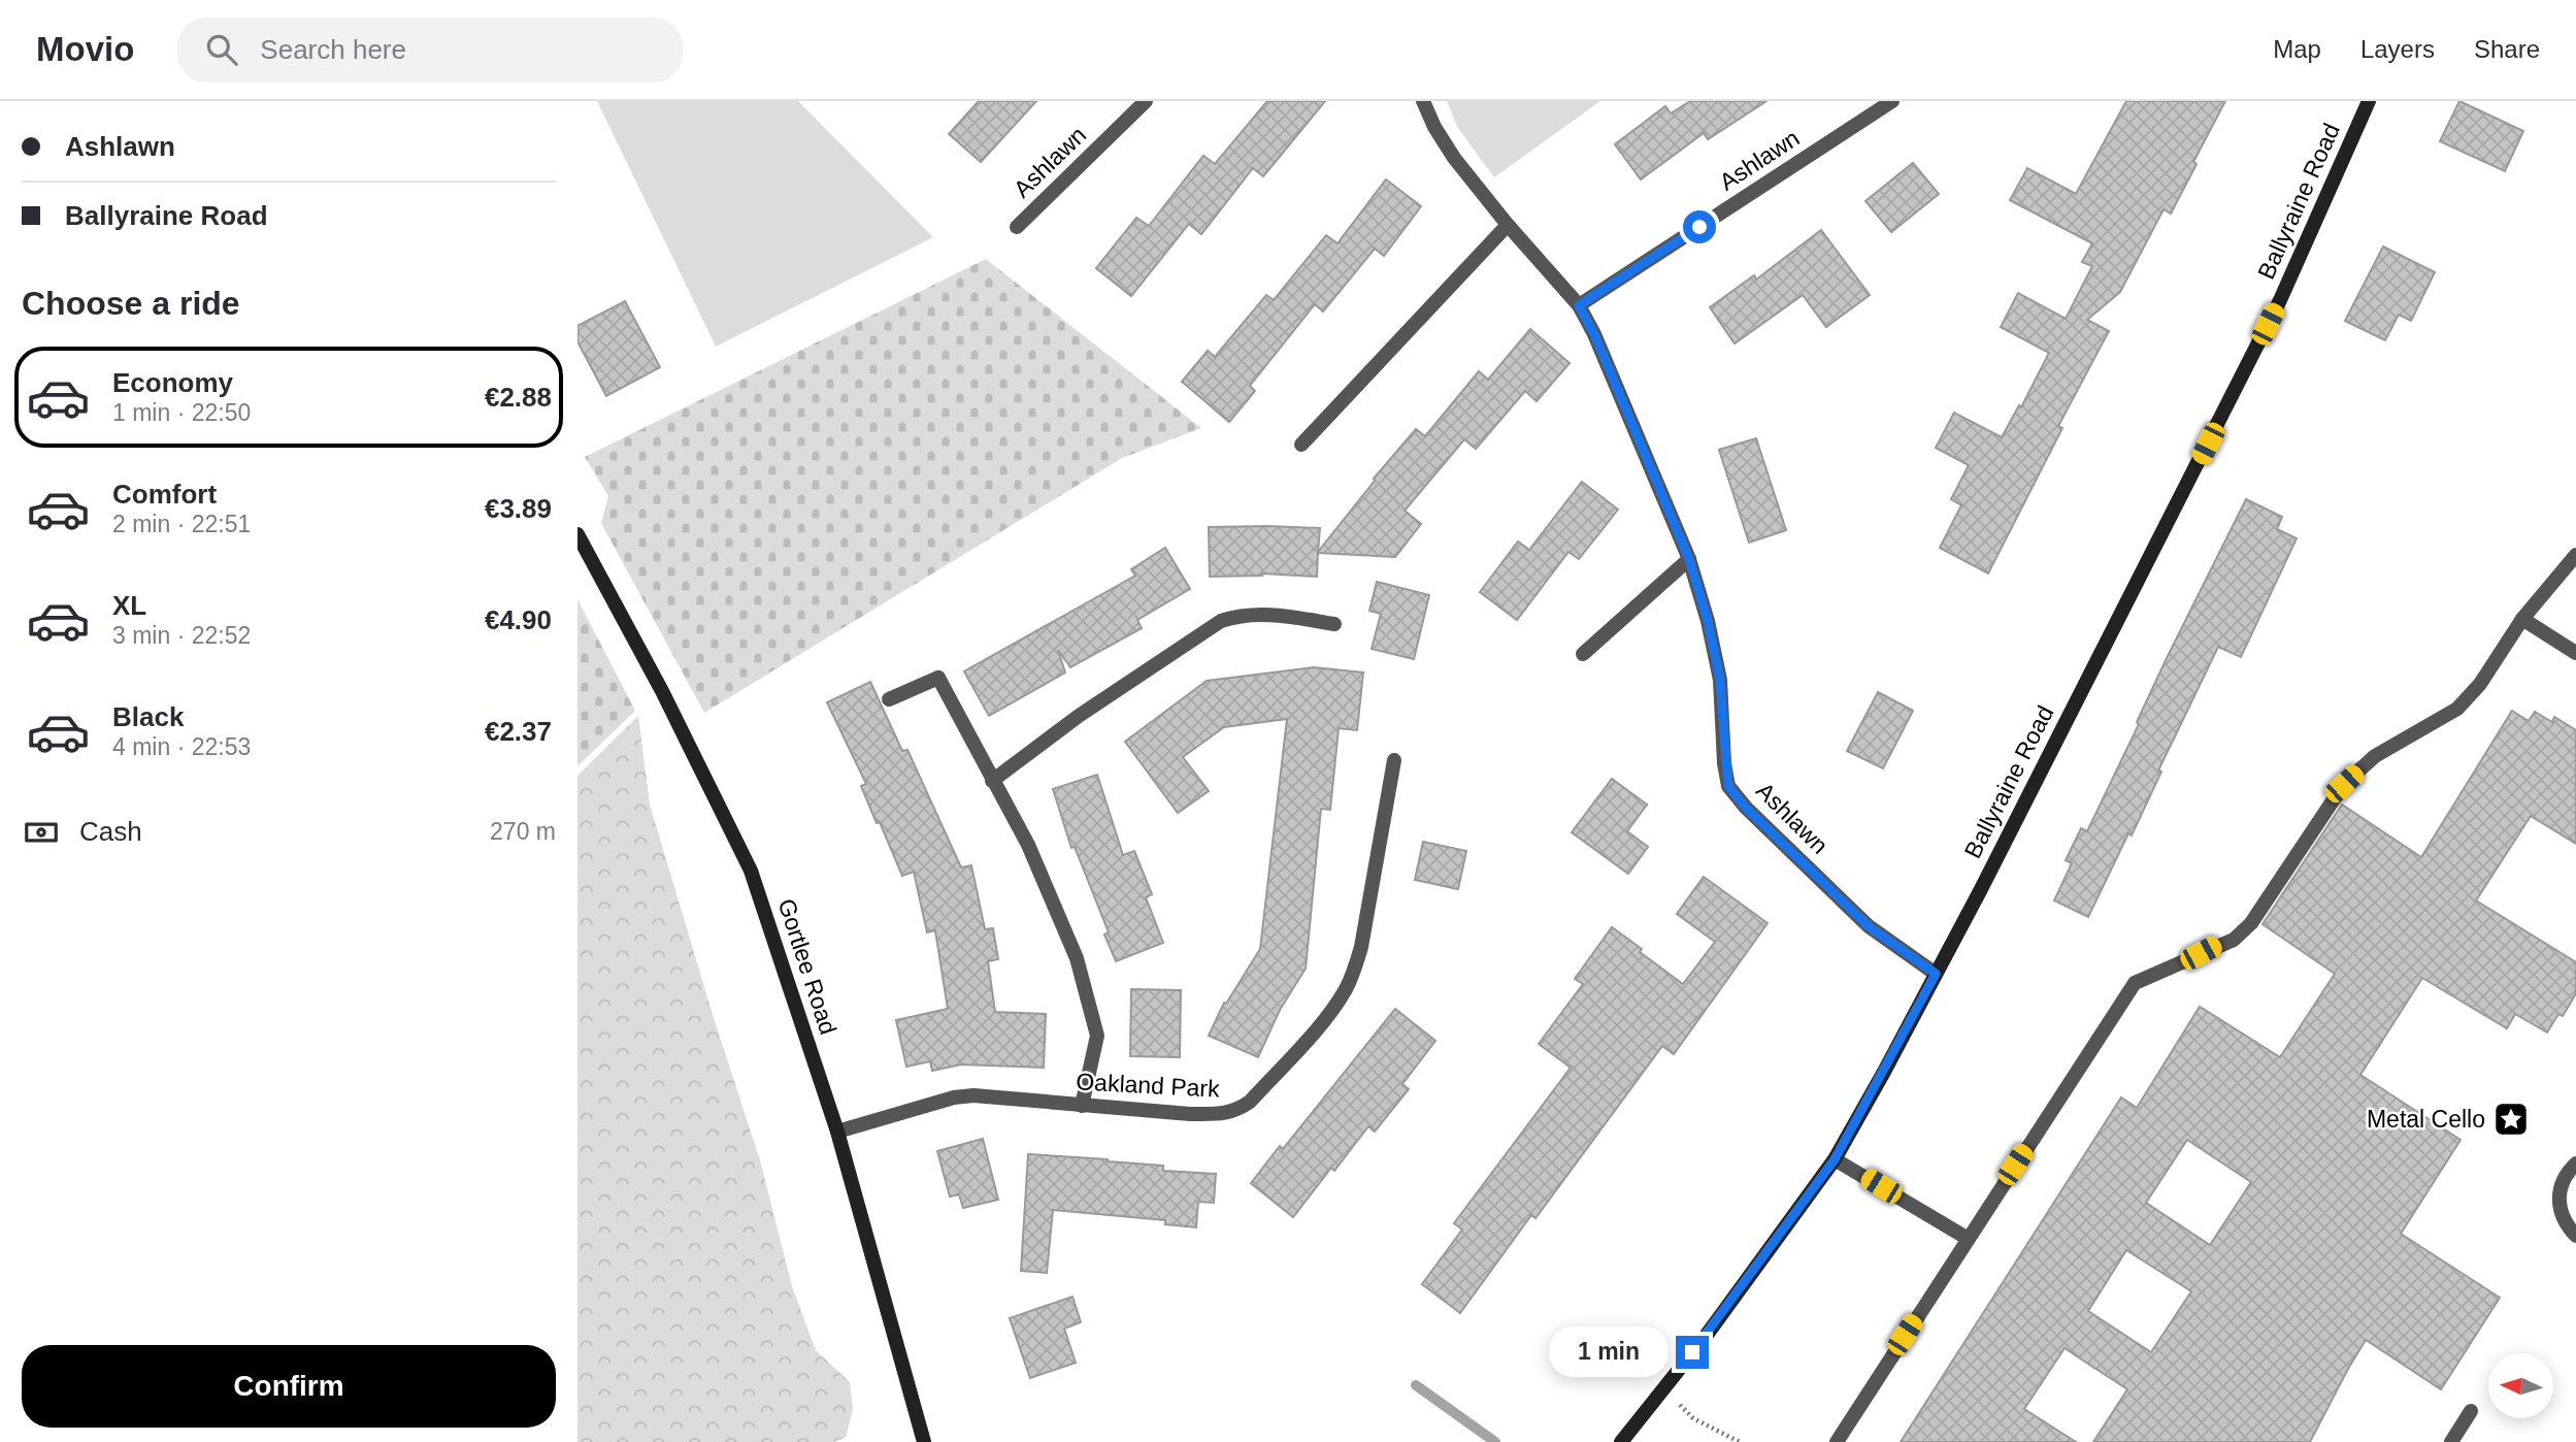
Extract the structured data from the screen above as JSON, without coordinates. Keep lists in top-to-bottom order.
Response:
{
  "streets": {
    "main road": ["Ballyraine Road", "Gortlee Road"],
    "street": ["Ashlawn", "Oakland Park"]
  },
  "crossings": [
    ["Ashlawn", "Ballyraine Road"],
    ["Gortlee Road", "Oakland Park"]
  ],
  "places": {
    "place": ["Metal Cello"]
  },
  "north": "left",
  "page": {
    "header": "Movio",
    "search": "Search here",
    "nav": ["Map", "Layers", "Share"],
    "banner": ["Ashlawn", "Ballyraine Road"],
    "heading": "Choose a ride",
    "list": [
      {
        "name": "Economy",
        "note": "1 min · 22:50",
        "value": "€2.88"
      },
      {
        "name": "Comfort",
        "note": "2 min · 22:51",
        "value": "€3.89"
      },
      {
        "name": "XL",
        "note": "3 min · 22:52",
        "value": "€4.90"
      },
      {
        "name": "Black",
        "note": "4 min · 22:53",
        "value": "€2.37"
      }
    ],
    "pay": ["Cash", "270 m"],
    "bubble": "1 min",
    "buttons": "Confirm"
  }
}
